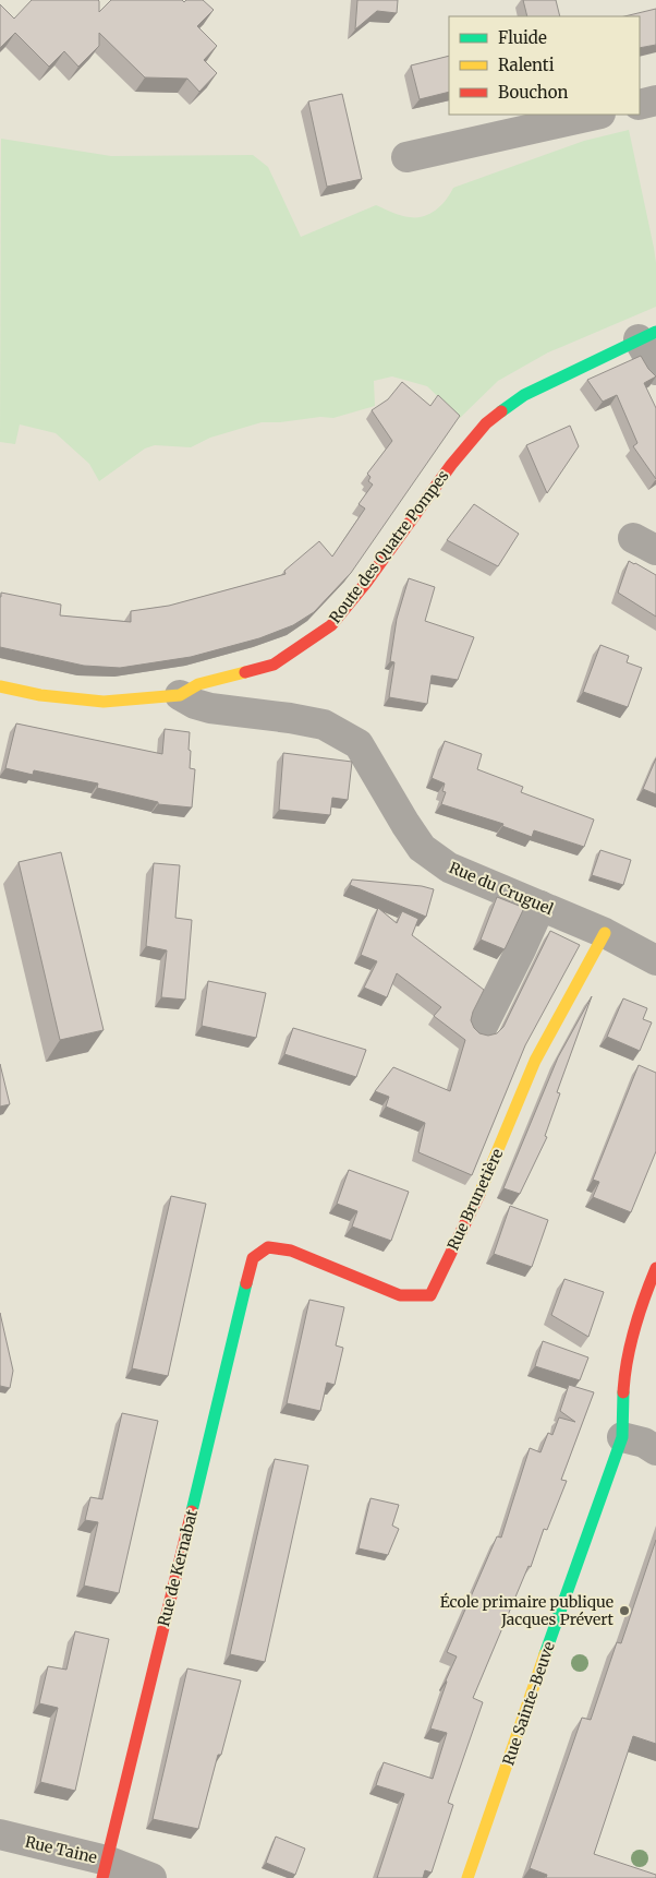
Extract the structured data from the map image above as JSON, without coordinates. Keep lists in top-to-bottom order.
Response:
{
  "streets": {
    "street": [
      "Route des Quatre Pompes",
      "Rue du Cruguel",
      "Rue Brunetière",
      "Rue de Kernabat",
      "Rue Sainte-Beuve",
      "Rue Taine"
    ]
  },
  "crossings": [
    ["Route des Quatre Pompes", "Rue du Cruguel"],
    ["Rue du Cruguel", "Rue Brunetière"],
    ["Rue Brunetière", "Rue de Kernabat"],
    ["Rue de Kernabat", "Rue Taine"]
  ],
  "places": ["École primaire publique Jacques Prévert"],
  "legend": ["Fluide", "Ralenti", "Bouchon"]
}
